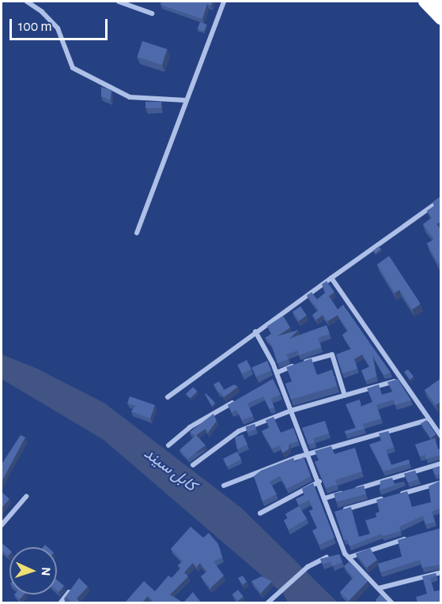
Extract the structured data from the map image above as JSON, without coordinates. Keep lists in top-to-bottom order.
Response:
{
  "water": ["کابل سيند"],
  "scale_bar": "100 m",
  "north": "right"
}
